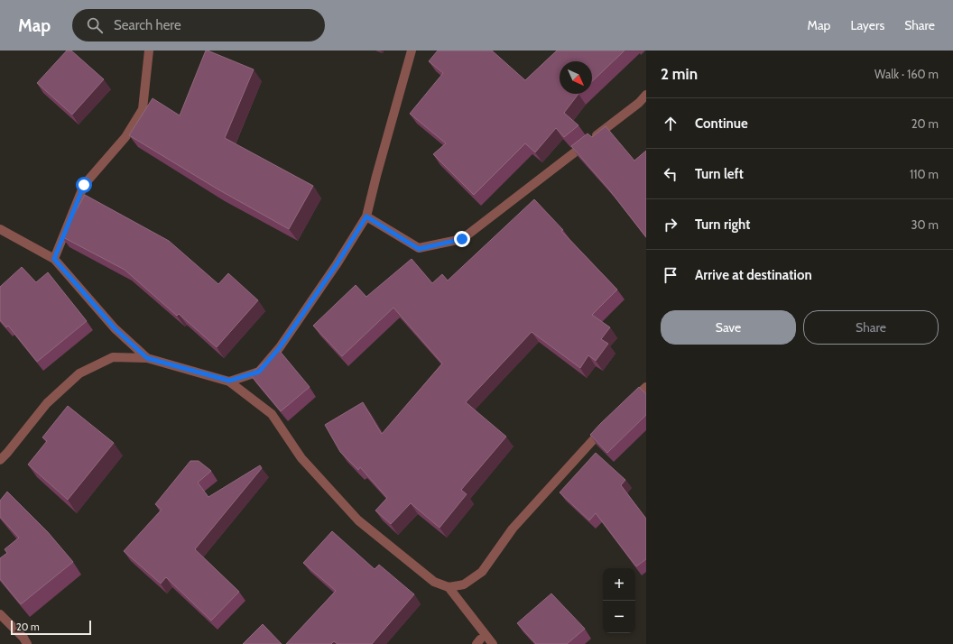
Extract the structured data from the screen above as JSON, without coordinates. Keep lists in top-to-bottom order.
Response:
{
  "scale_bar": "20 m",
  "north": "bottom right",
  "page": {
    "header": "Map",
    "search": "Search here",
    "nav": ["Map", "Layers", "Share"],
    "heading": ["2 min", "Walk · 160 m"],
    "list": [
      ["Continue", "20 m"],
      ["Turn left", "110 m"],
      ["Turn right", "30 m"],
      "Arrive at destination"
    ],
    "buttons": ["Save", "Share"],
    "map_buttons": ["+", "−"],
    "scale": "20 m"
  }
}
